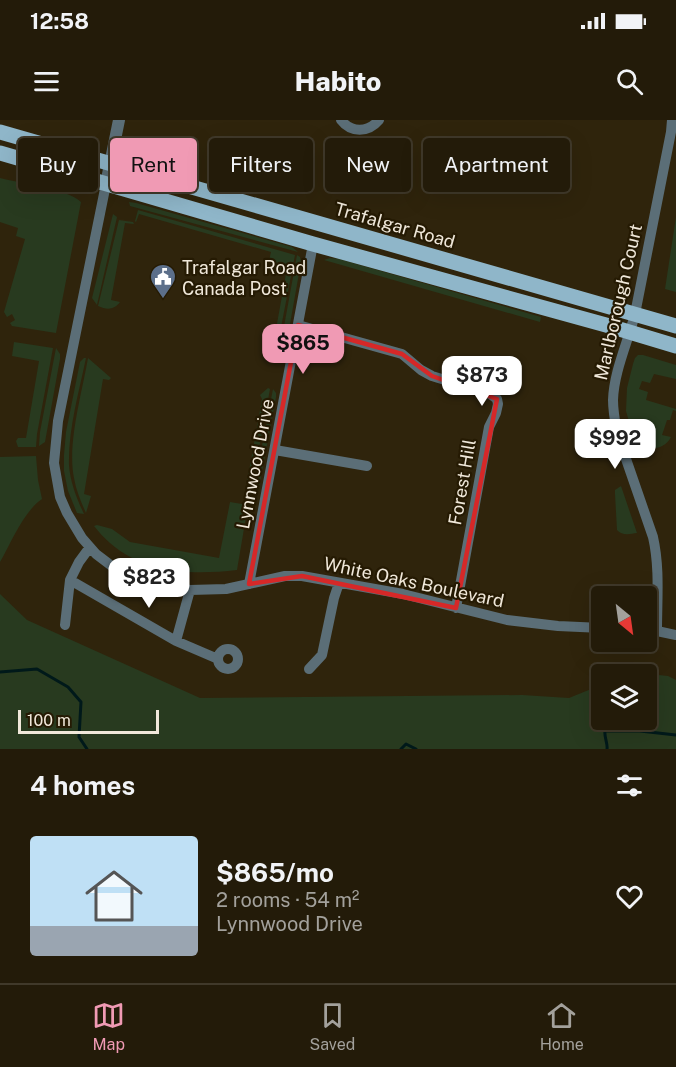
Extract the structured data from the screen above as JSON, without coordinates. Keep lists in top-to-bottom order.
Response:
{
  "streets": {
    "main road": ["Trafalgar Road"],
    "street": [
      "Marlborough Court",
      "Lynnwood Drive",
      "Forest Hill",
      "White Oaks Boulevard"
    ]
  },
  "crossings": [
    ["Trafalgar Road", "Marlborough Court"],
    ["Trafalgar Road", "White Oaks Boulevard"],
    ["Lynnwood Drive", "Forest Hill"],
    ["Lynnwood Drive", "White Oaks Boulevard"],
    ["Forest Hill", "White Oaks Boulevard"]
  ],
  "places": {
    "public building": ["Trafalgar Road Canada Post"]
  },
  "scale_bar": "100 m",
  "north": "bottom right",
  "page": {
    "status": "12:58",
    "header": "Habito",
    "chip": [
      "Buy",
      "Rent",
      "Filters",
      "New",
      "Apartment"
    ],
    "price": [
      "$865",
      "$873",
      "$992",
      "$823"
    ],
    "scale": "100 m",
    "heading": "4 homes",
    "list": [
      {
        "name": "$865/mo",
        "note": "2 rooms · 54 m² · Lynnwood Drive"
      }
    ],
    "tabs": ["Map", "Saved", "Home"]
  }
}
